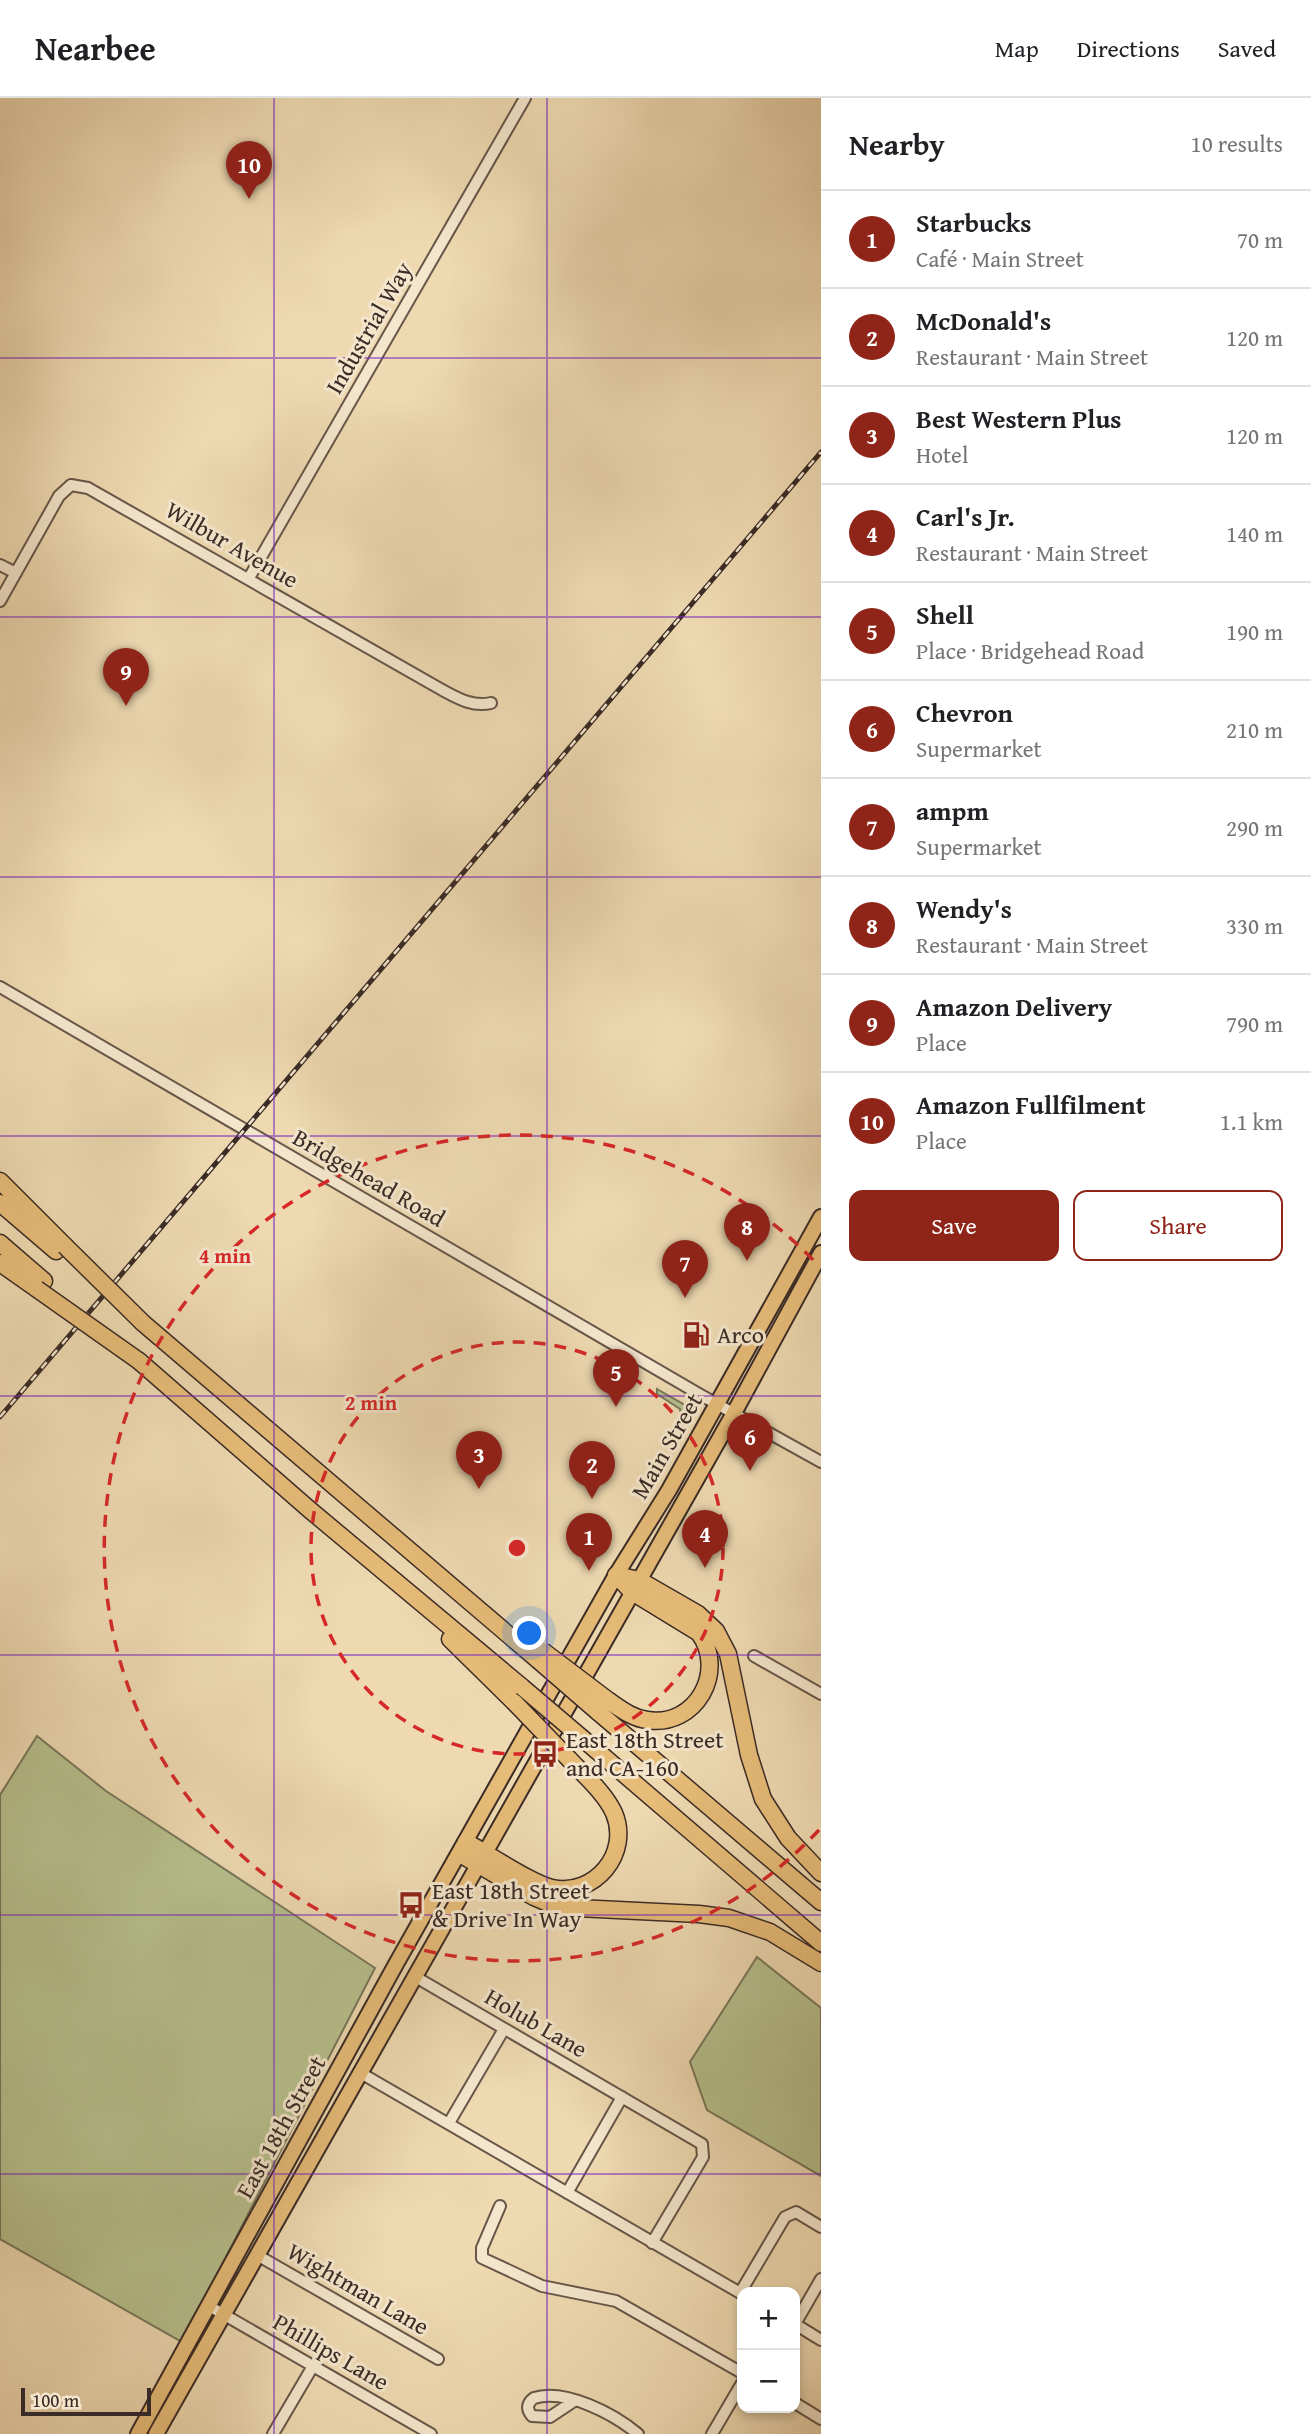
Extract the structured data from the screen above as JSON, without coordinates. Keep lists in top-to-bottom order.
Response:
{
  "streets": {
    "main road": ["Main Street", "East 18th Street"],
    "street": [
      "Industrial Way",
      "Wilbur Avenue",
      "Bridgehead Road",
      "Holub Lane",
      "Wightman Lane",
      "Phillips Lane"
    ]
  },
  "crossings": [
    ["Industrial Way", "Wilbur Avenue"],
    ["Bridgehead Road", "Main Street"],
    ["Main Street", "East 18th Street"],
    ["Holub Lane", "East 18th Street"],
    ["East 18th Street", "Wightman Lane"],
    ["East 18th Street", "Phillips Lane"]
  ],
  "places": {
    "fuel station": ["Arco"],
    "bus stop": ["East 18th Street and CA-160", "East 18th Street & Drive In Way"]
  },
  "scale_bar": "100 m",
  "page": {
    "header": "Nearbee",
    "nav": ["Map", "Directions", "Saved"],
    "heading": ["Nearby", "10 results"],
    "pins": [
      "10",
      "9",
      "8",
      "7",
      "5",
      "6",
      "3",
      "2",
      "4",
      "1"
    ],
    "list": [
      {
        "mark": "1",
        "name": "Starbucks",
        "note": "Café · Main Street",
        "value": "70 m"
      },
      {
        "mark": "2",
        "name": "McDonald's",
        "note": "Restaurant · Main Street",
        "value": "120 m"
      },
      {
        "mark": "3",
        "name": "Best Western Plus",
        "note": "Hotel",
        "value": "120 m"
      },
      {
        "mark": "4",
        "name": "Carl's Jr.",
        "note": "Restaurant · Main Street",
        "value": "140 m"
      },
      {
        "mark": "5",
        "name": "Shell",
        "note": "Place · Bridgehead Road",
        "value": "190 m"
      },
      {
        "mark": "6",
        "name": "Chevron",
        "note": "Supermarket",
        "value": "210 m"
      },
      {
        "mark": "7",
        "name": "ampm",
        "note": "Supermarket",
        "value": "290 m"
      },
      {
        "mark": "8",
        "name": "Wendy's",
        "note": "Restaurant · Main Street",
        "value": "330 m"
      },
      {
        "mark": "9",
        "name": "Amazon Delivery",
        "note": "Place",
        "value": "790 m"
      },
      {
        "mark": "10",
        "name": "Amazon Fullfilment",
        "note": "Place",
        "value": "1.1 km"
      }
    ],
    "buttons": ["Save", "Share"],
    "map_buttons": ["+", "−"],
    "scale": "100 m"
  },
  "rings": ["4 min", "2 min"]
}
